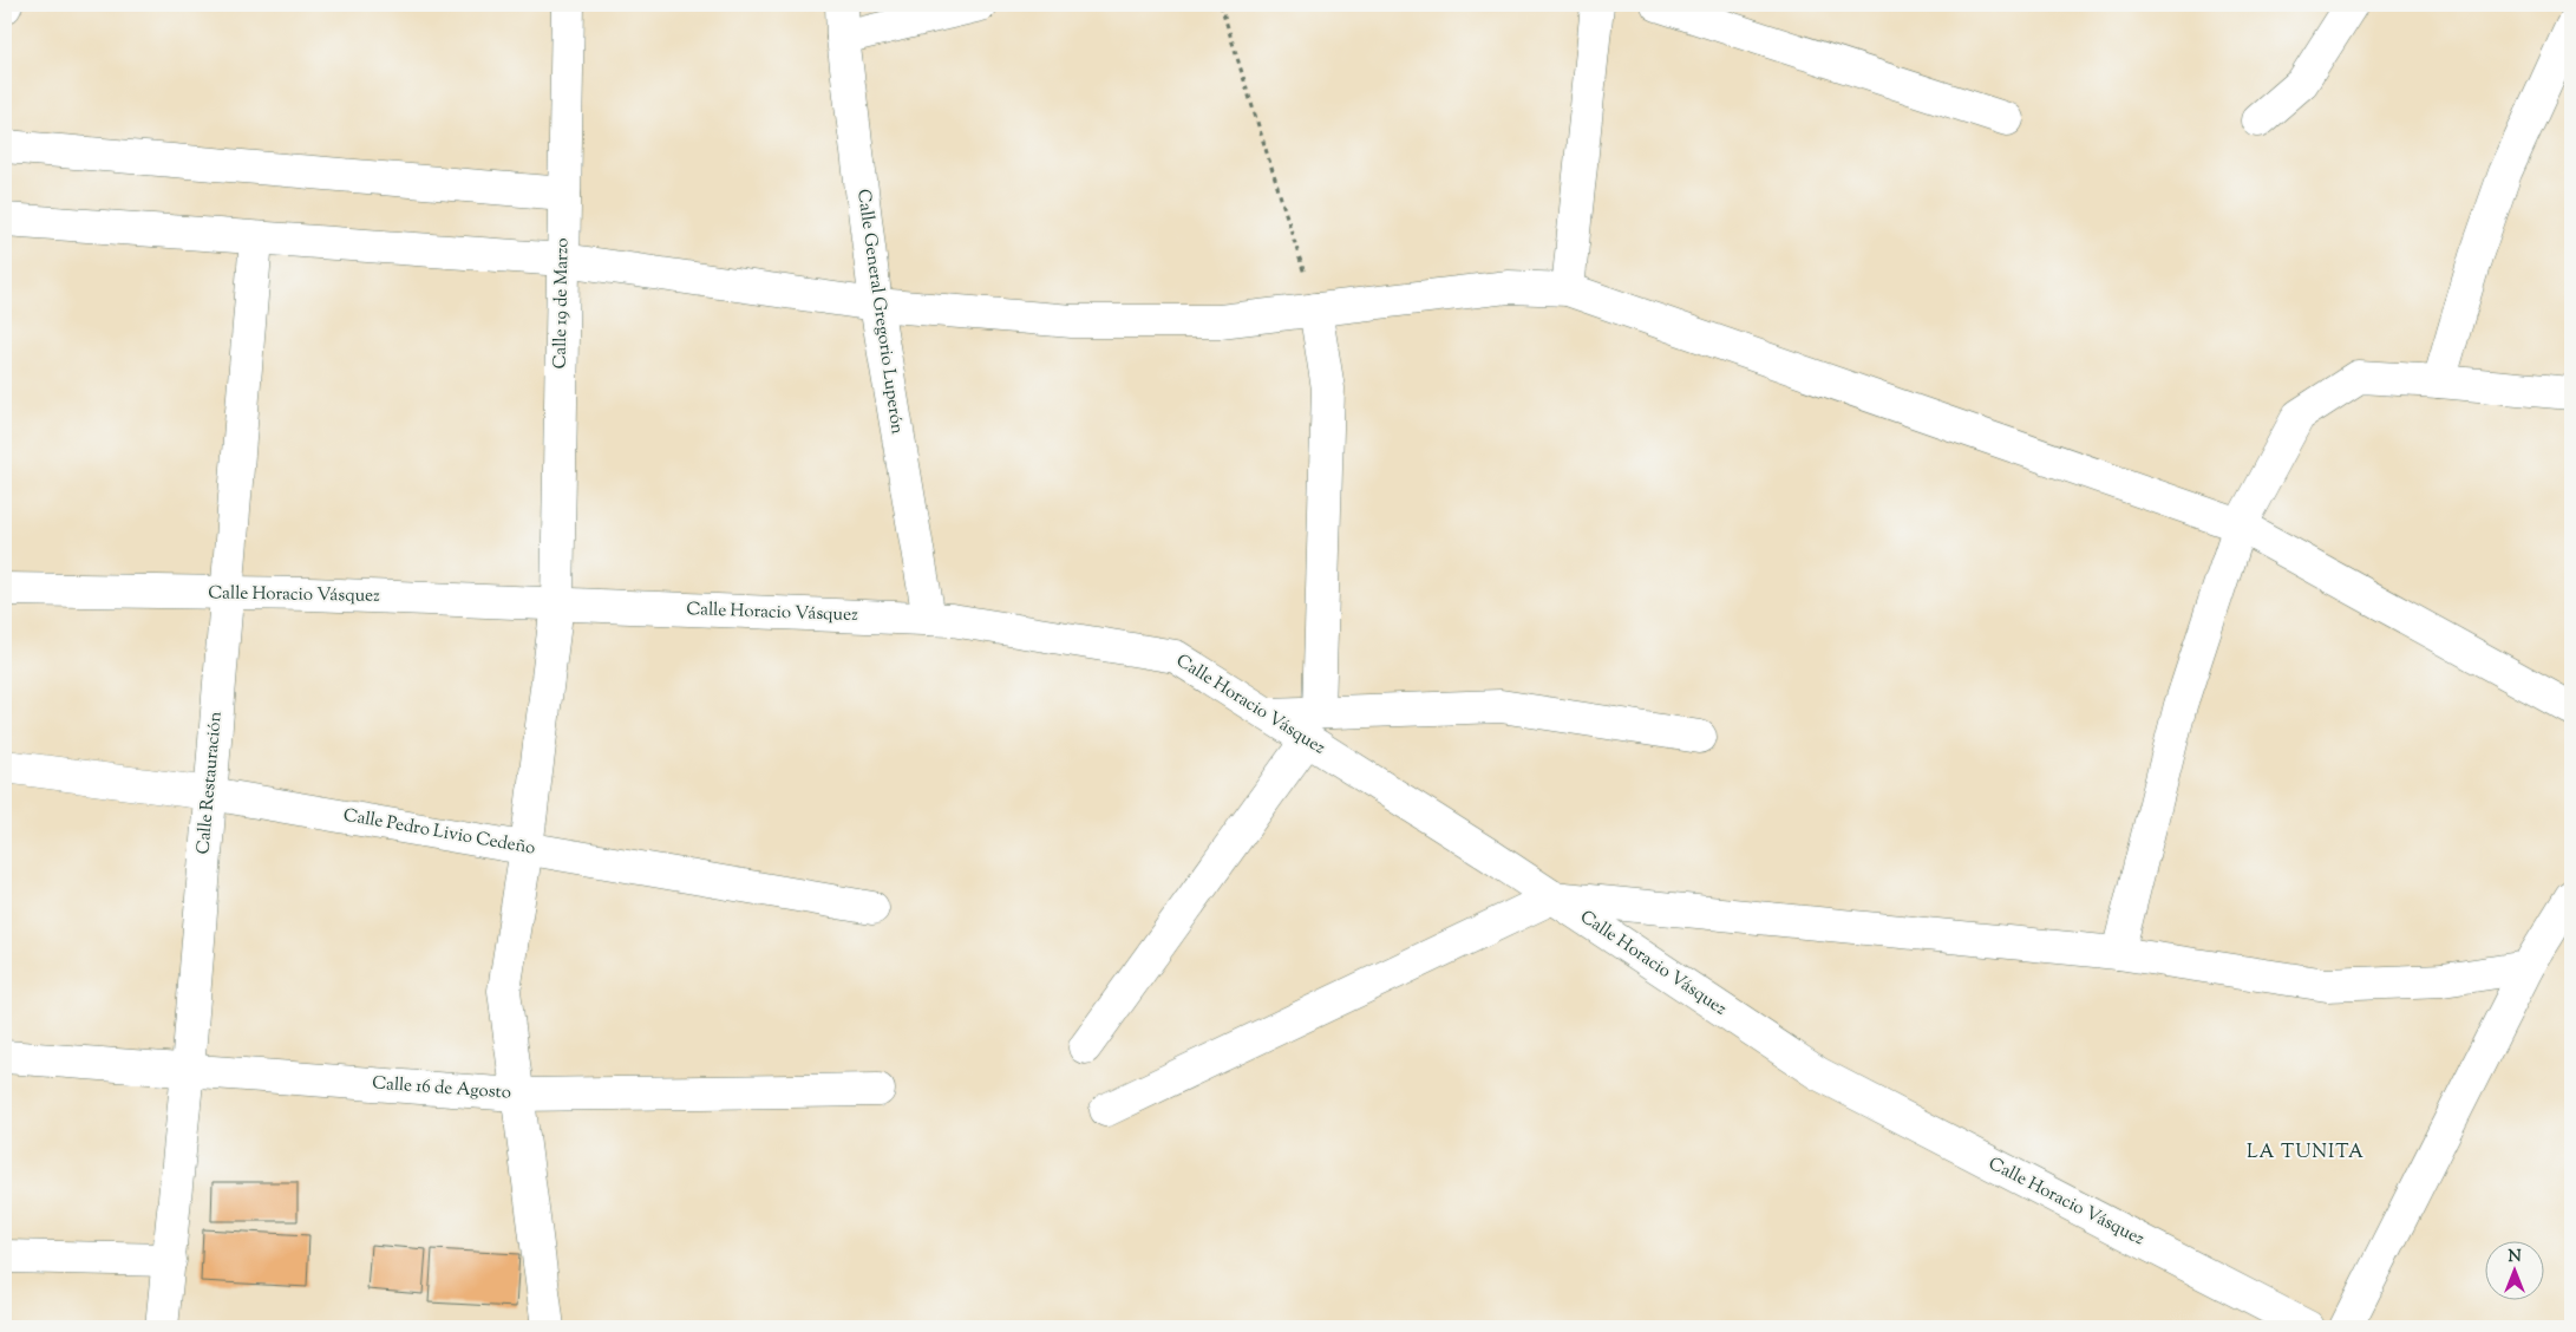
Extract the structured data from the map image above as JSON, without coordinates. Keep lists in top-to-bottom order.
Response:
{
  "streets": {
    "street": [
      "Calle 19 de Marzo",
      "Calle General Gregorio Luperón",
      "Calle Horacio Vásquez",
      "Calle Restauración",
      "Calle Pedro Livio Cedeño",
      "Calle 16 de Agosto"
    ]
  },
  "crossings": [
    ["Calle 19 de Marzo", "Calle Horacio Vásquez"],
    ["Calle 19 de Marzo", "Calle Pedro Livio Cedeño"],
    ["Calle 19 de Marzo", "Calle 16 de Agosto"],
    ["Calle General Gregorio Luperón", "Calle Horacio Vásquez"],
    ["Calle Horacio Vásquez", "Calle Restauración"],
    ["Calle Restauración", "Calle Pedro Livio Cedeño"],
    ["Calle Restauración", "Calle 16 de Agosto"]
  ],
  "districts": ["LA TUNITA"],
  "north": "top"
}
